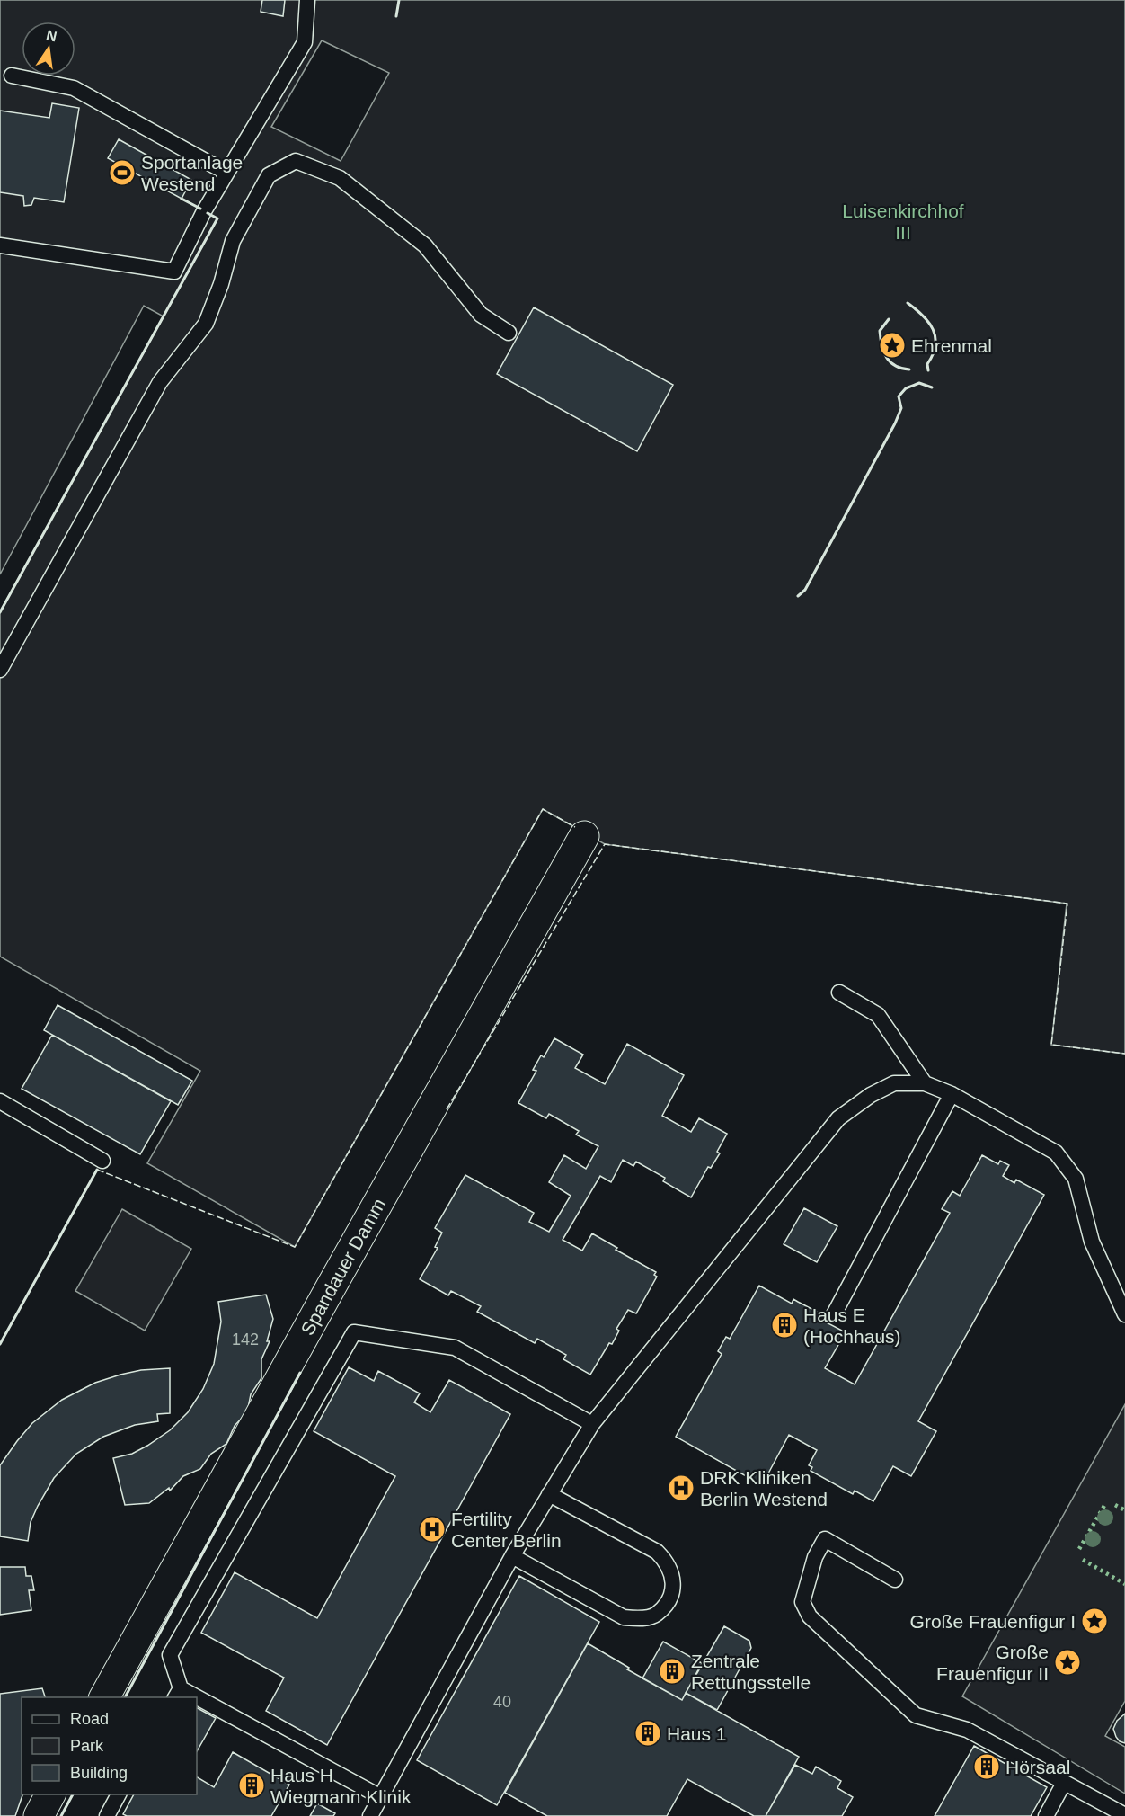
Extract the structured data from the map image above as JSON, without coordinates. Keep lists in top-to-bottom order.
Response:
{
  "streets": {
    "street": ["Spandauer Damm"]
  },
  "parks": ["Luisenkirchhof III"],
  "places": {
    "sports": ["Sportanlage Westend"],
    "place": ["Ehrenmal", "Große Frauenfigur I", "Große Frauenfigur II"],
    "building": [
      "Haus E (Hochhaus)",
      "Zentrale Rettungsstelle",
      "Haus 1",
      "Hörsaal",
      "Haus H Wiegmann Klinik"
    ],
    "hospital": ["DRK Kliniken Berlin Westend", "Fertility Center Berlin"]
  },
  "house_numbers": ["142", "40"],
  "legend": ["Road", "Park", "Building"],
  "north": "top"
}
